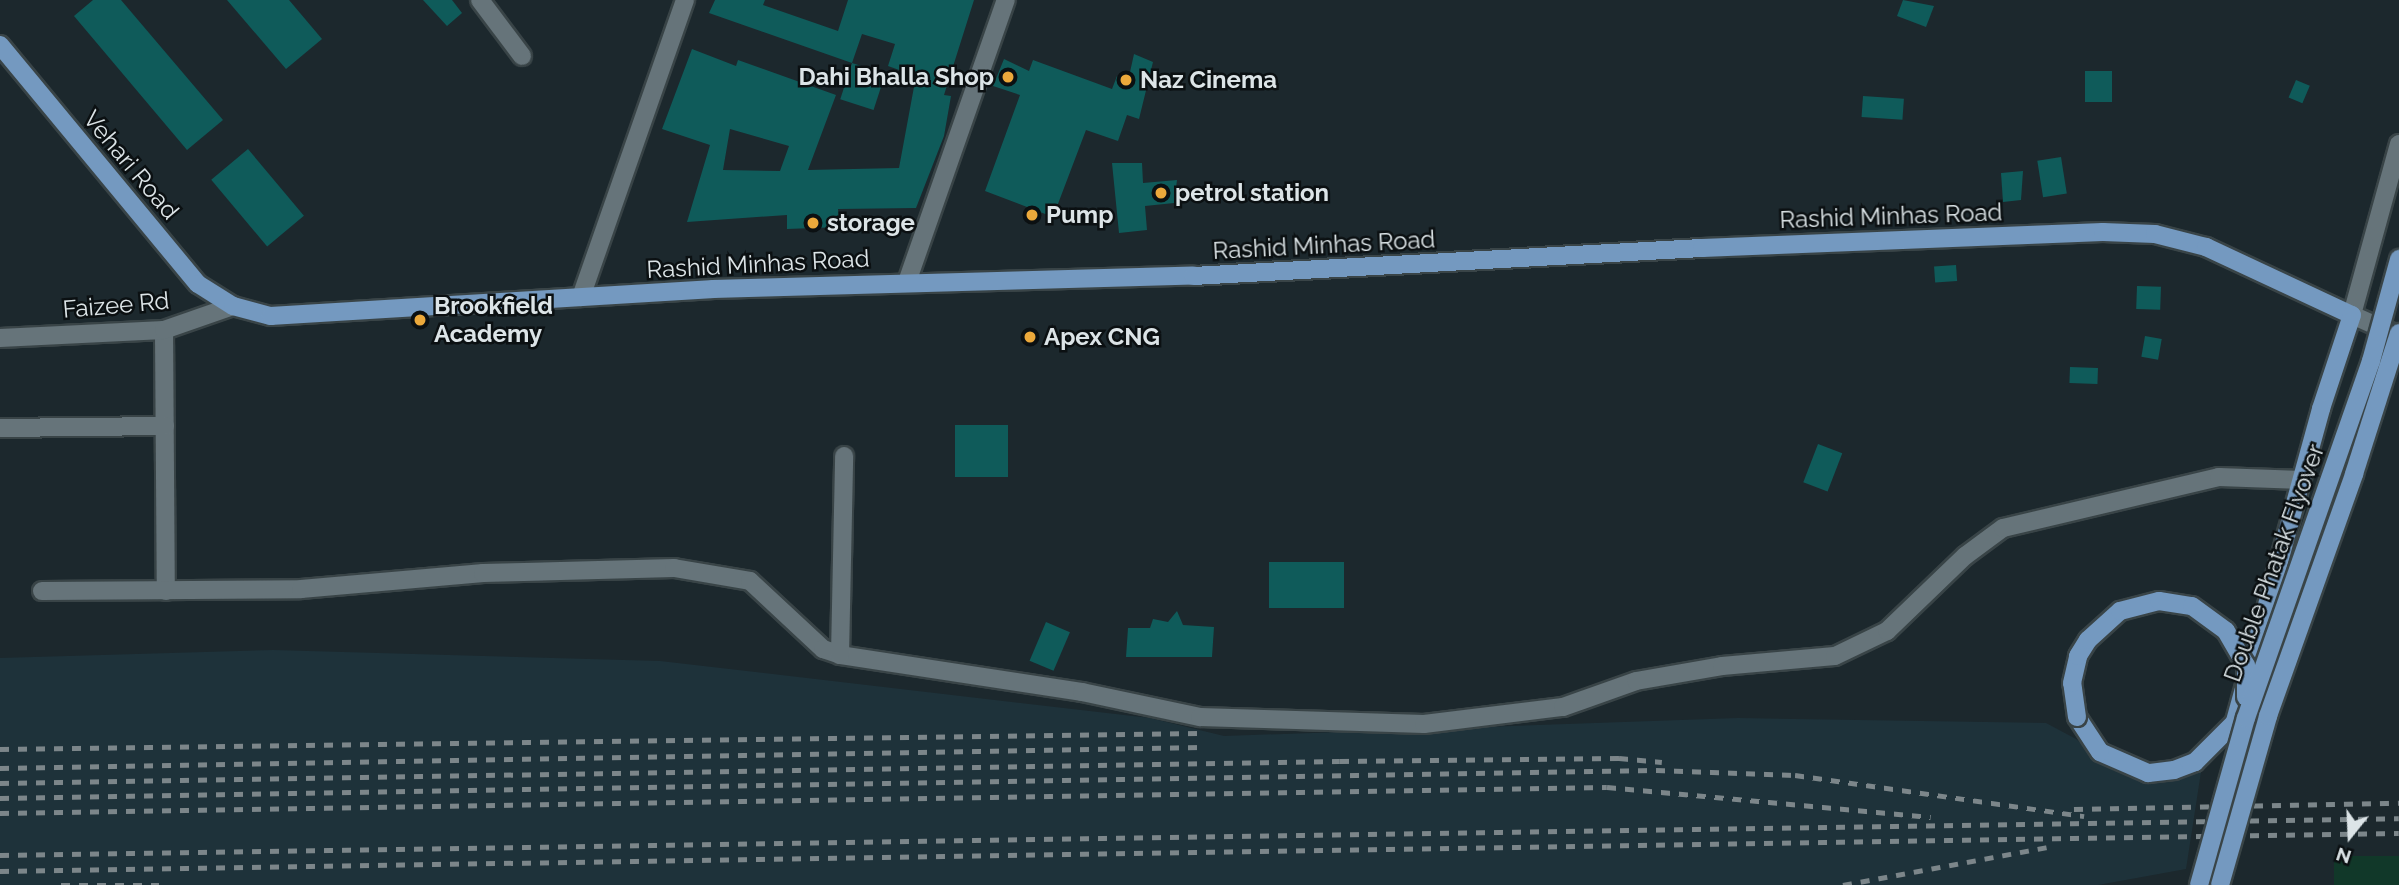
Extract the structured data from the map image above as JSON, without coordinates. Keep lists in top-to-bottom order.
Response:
{
  "streets": {
    "main road": ["Vehari Road", "Rashid Minhas Road", "Double Phatak Flyover"],
    "street": ["Faizee Rd"]
  },
  "crossings": [
    ["Vehari Road", "Rashid Minhas Road"],
    ["Vehari Road", "Faizee Rd"],
    ["Rashid Minhas Road", "Faizee Rd"],
    ["Rashid Minhas Road", "Double Phatak Flyover"]
  ],
  "places": [
    "Dahi Bhalla Shop",
    "Naz Cinema",
    "petrol station",
    "Pump",
    "storage",
    "Brookfield Academy",
    "Apex CNG"
  ],
  "north": "bottom"
}
